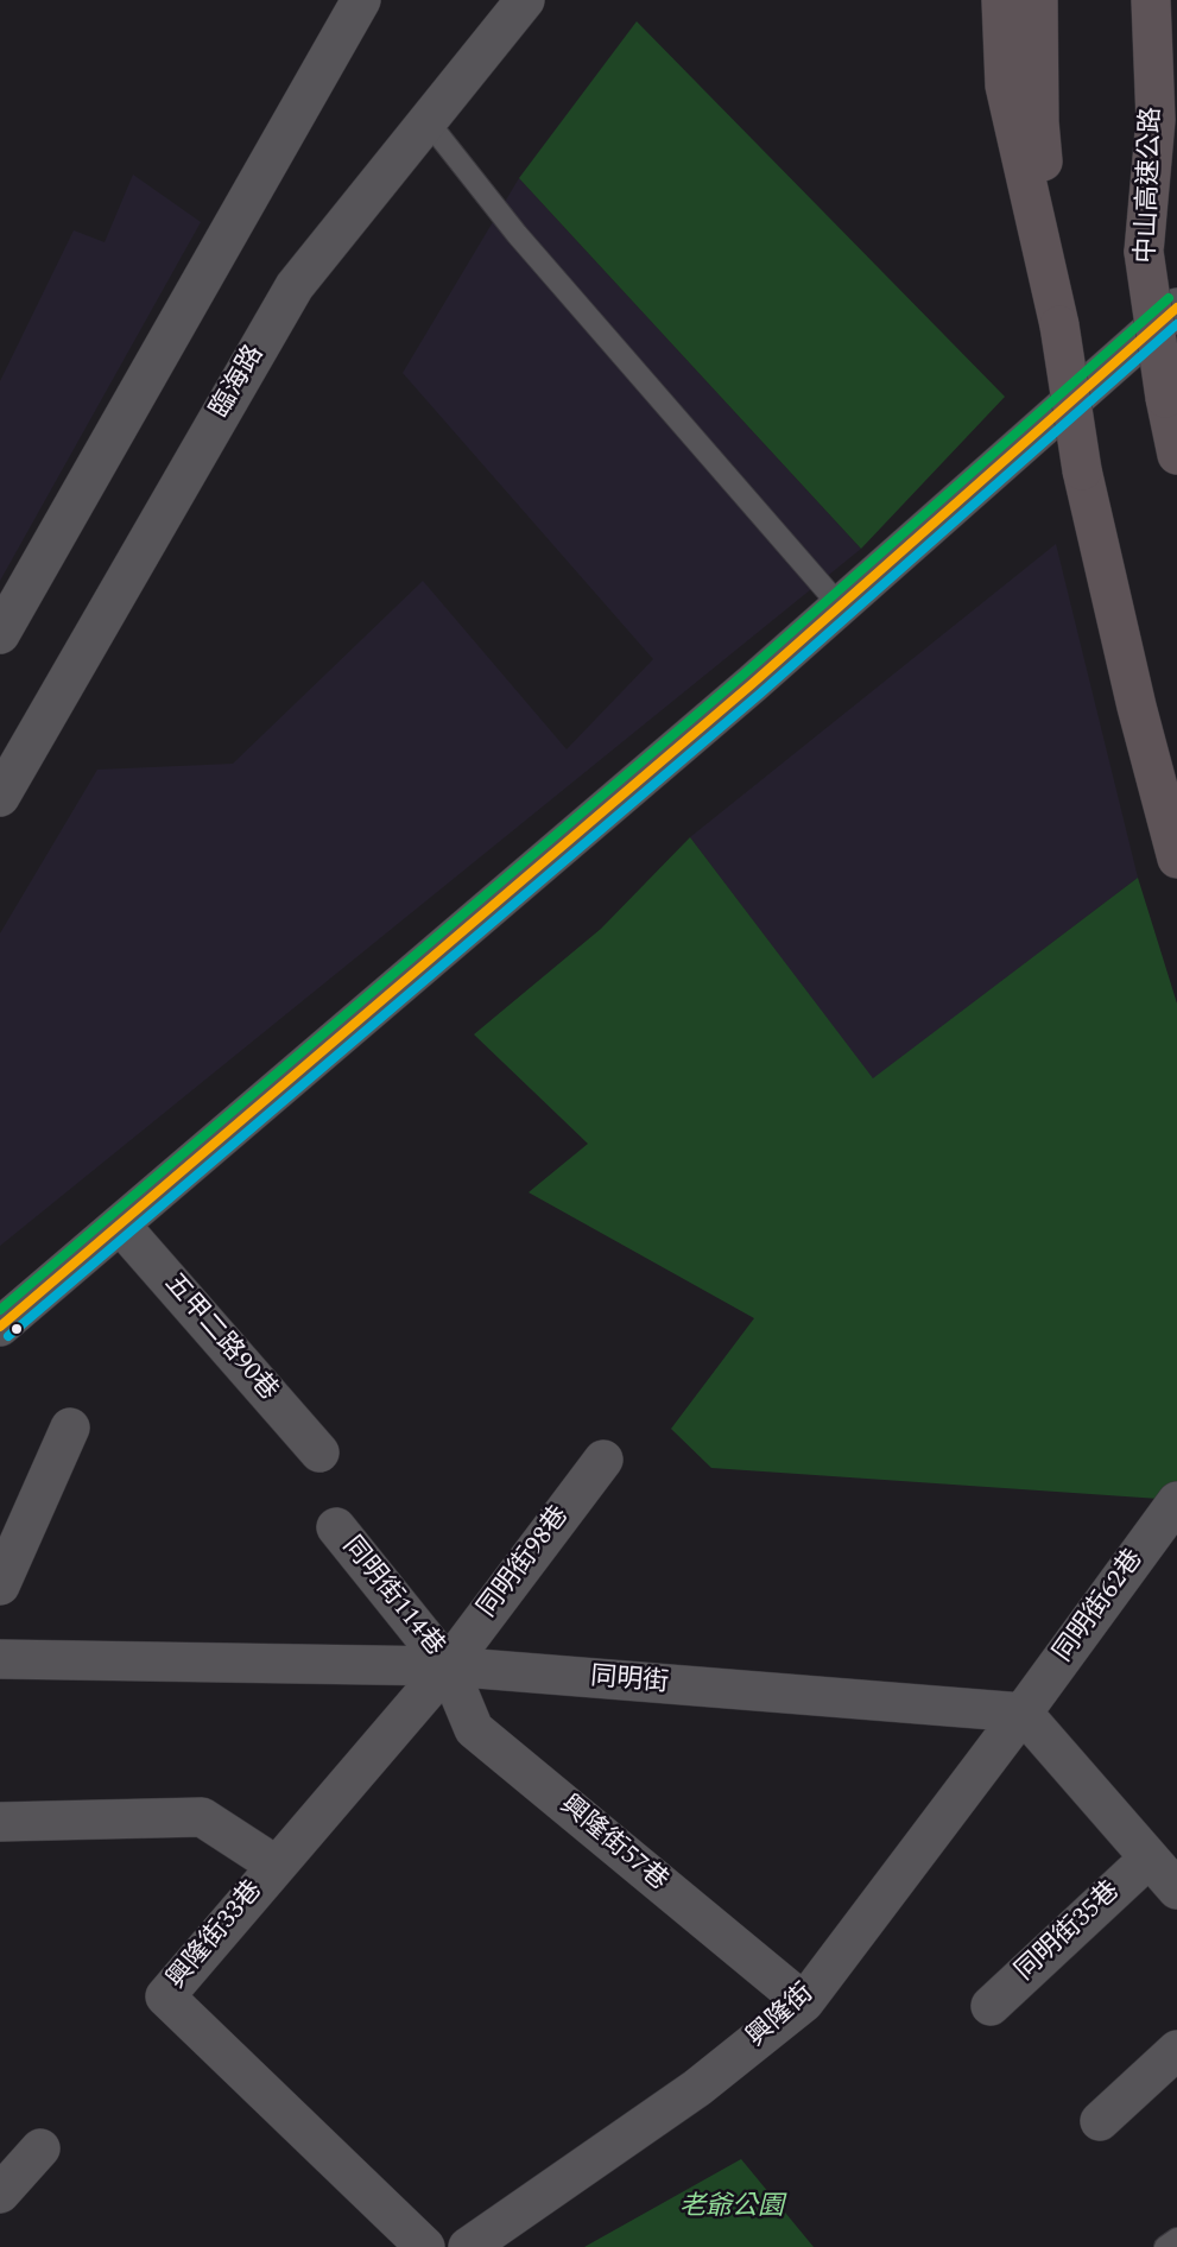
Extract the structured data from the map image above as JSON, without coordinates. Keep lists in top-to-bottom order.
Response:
{
  "streets": {
    "highway": ["中山高速公路"],
    "street": [
      "臨海路",
      "五甲二路90巷",
      "同明街98巷",
      "同明街114巷",
      "同明街62巷",
      "同明街",
      "興隆街57巷",
      "同明街35巷",
      "興隆街33巷",
      "興隆街"
    ]
  },
  "crossings": [
    ["同明街98巷", "同明街114巷"],
    ["同明街98巷", "同明街"],
    ["同明街98巷", "興隆街57巷"],
    ["同明街98巷", "興隆街33巷"],
    ["同明街114巷", "同明街"],
    ["同明街114巷", "興隆街57巷"],
    ["同明街114巷", "興隆街33巷"],
    ["同明街62巷", "同明街"],
    ["同明街62巷", "興隆街"],
    ["同明街", "興隆街57巷"],
    ["同明街", "興隆街33巷"],
    ["同明街", "興隆街"],
    ["興隆街57巷", "興隆街33巷"],
    ["興隆街57巷", "興隆街"]
  ],
  "parks": ["老爺公園"]
}
